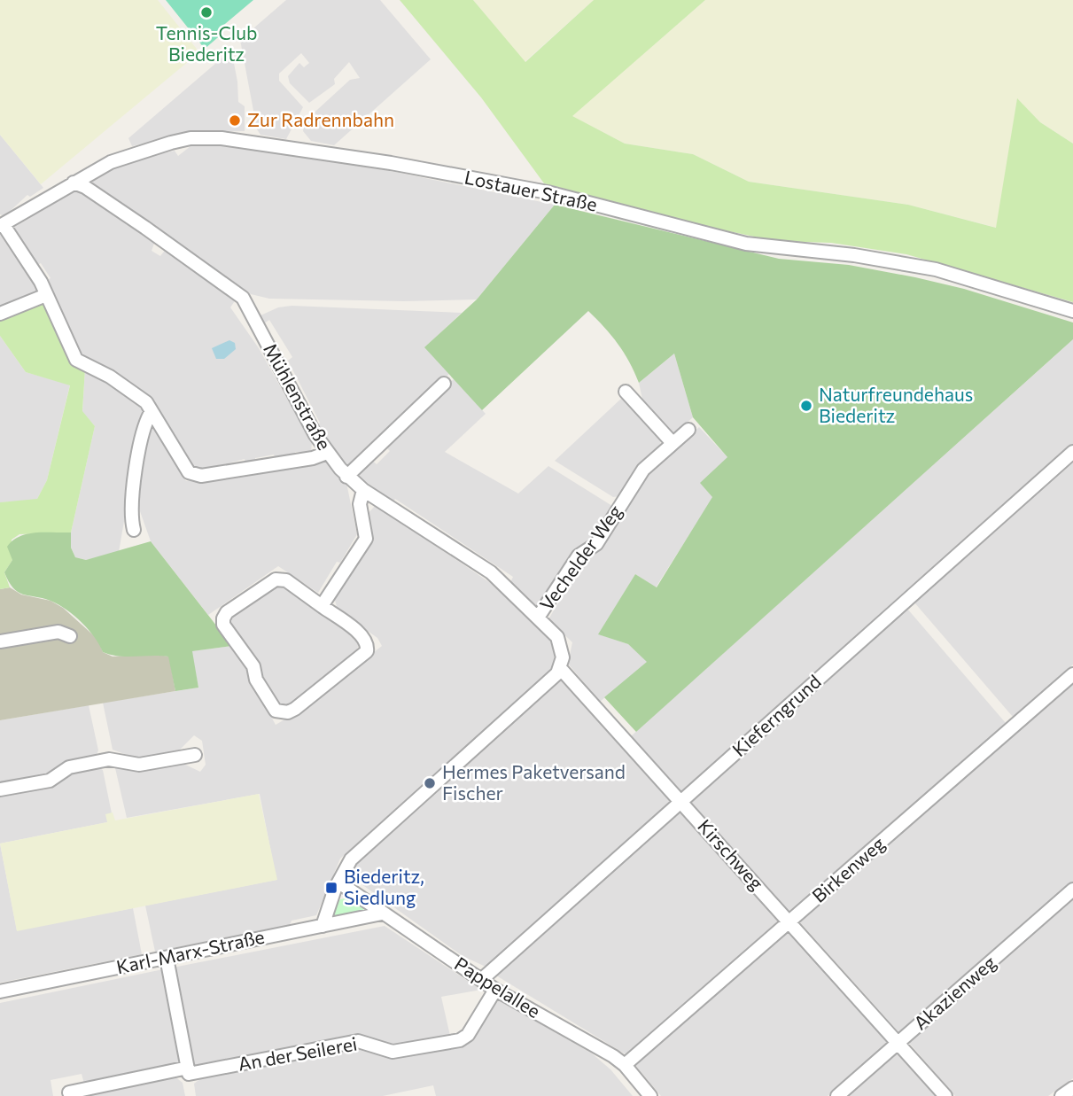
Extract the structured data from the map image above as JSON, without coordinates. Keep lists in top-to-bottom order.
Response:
{
  "streets": {
    "street": [
      "Lostauer Straße",
      "Mühlenstraße",
      "Vechelder Weg",
      "Kieferngrund",
      "Kirschweg",
      "Birkenweg",
      "Karl-Marx-Straße",
      "Pappelallee",
      "Akazienweg",
      "An der Seilerei"
    ]
  },
  "crossings": [
    ["Lostauer Straße", "Mühlenstraße"],
    ["Mühlenstraße", "Vechelder Weg"],
    ["Mühlenstraße", "Kirschweg"],
    ["Kieferngrund", "Kirschweg"],
    ["Kieferngrund", "Pappelallee"],
    ["Kirschweg", "Birkenweg"],
    ["Kirschweg", "Akazienweg"],
    ["Birkenweg", "Pappelallee"],
    ["Karl-Marx-Straße", "Pappelallee"],
    ["Pappelallee", "An der Seilerei"]
  ],
  "places": {
    "other": [
      "Tennis-Club Biederitz",
      "Zur Radrennbahn",
      "Naturfreundehaus Biederitz",
      "Hermes Paketversand Fischer"
    ],
    "transit": ["Biederitz, Siedlung"]
  }
}
